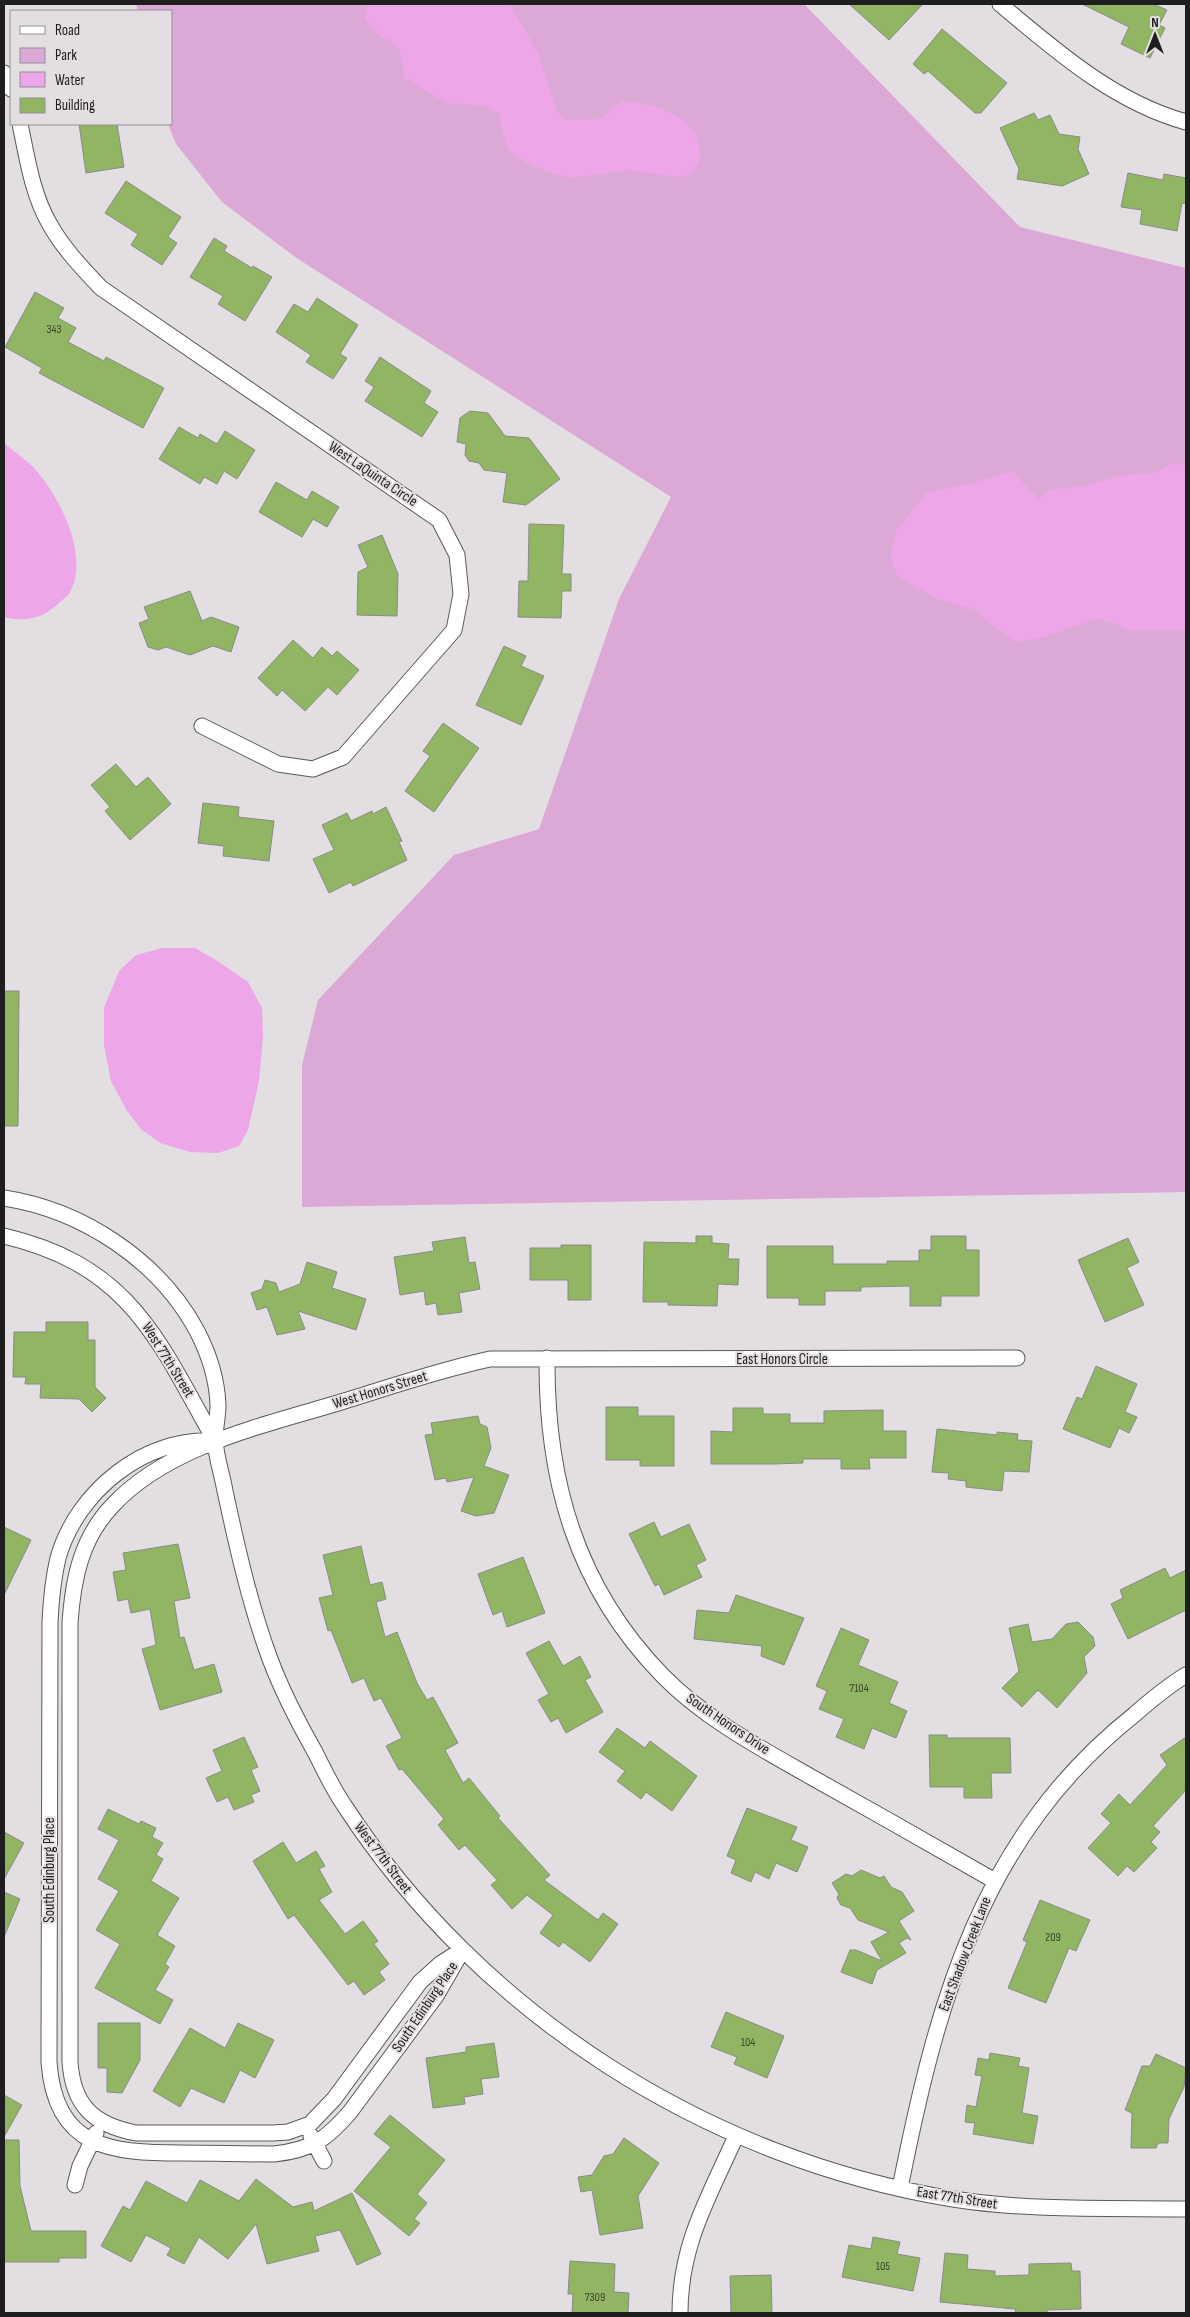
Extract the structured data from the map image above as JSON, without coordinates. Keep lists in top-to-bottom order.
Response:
{
  "streets": {
    "street": [
      "West LaQuinta Circle",
      "East Honors Circle",
      "West 77th Street",
      "West Honors Street",
      "South Honors Drive",
      "South Edinburg Place",
      "East Shadow Creek Lane",
      "East 77th Street"
    ]
  },
  "crossings": [
    ["East Honors Circle", "West Honors Street"],
    ["East Honors Circle", "South Honors Drive"],
    ["West 77th Street", "West Honors Street"],
    ["West 77th Street", "South Edinburg Place"],
    ["West 77th Street", "East 77th Street"],
    ["West Honors Street", "South Honors Drive"],
    ["West Honors Street", "South Edinburg Place"],
    ["South Honors Drive", "East Shadow Creek Lane"],
    ["East Shadow Creek Lane", "East 77th Street"]
  ],
  "house_numbers": [
    "343",
    "7104",
    "209",
    "104",
    "105",
    "7309"
  ],
  "legend": [
    "Road",
    "Park",
    "Water",
    "Building"
  ],
  "north": "top"
}
